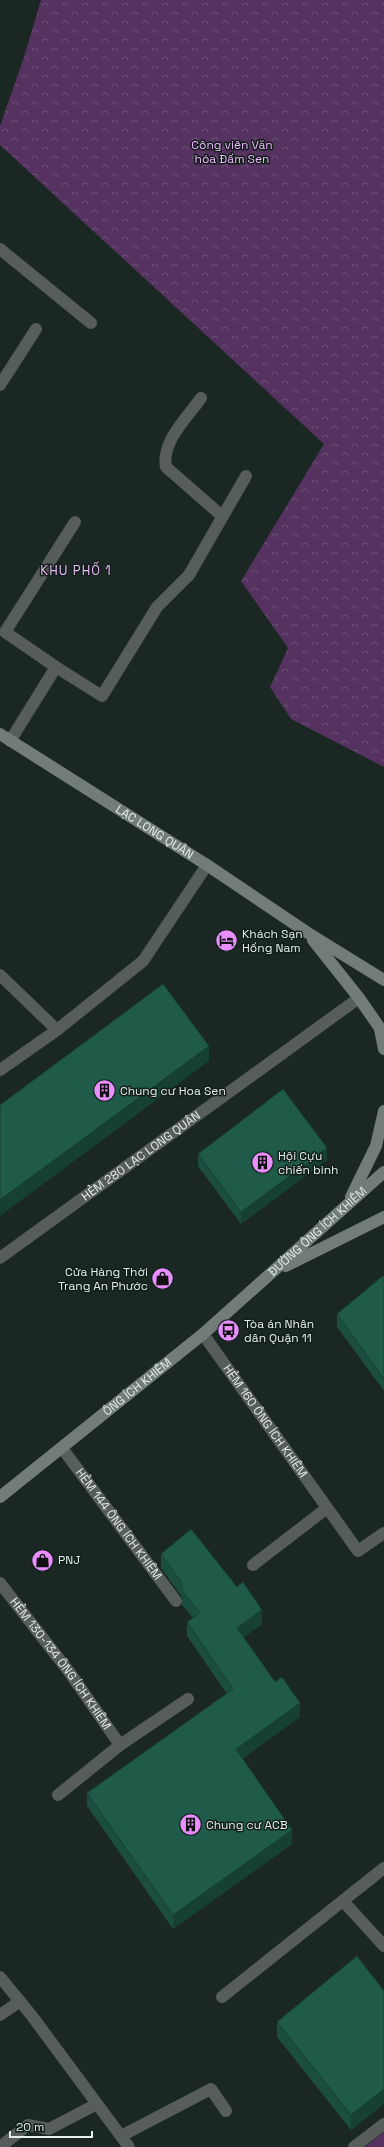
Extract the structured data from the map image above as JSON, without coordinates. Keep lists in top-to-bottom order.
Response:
{
  "streets": {
    "main road": ["LẠC LONG QUÂN", "ĐƯỜNG ÔNG ÍCH KHIÊM", "ÔNG ÍCH KHIÊM"],
    "street": [
      "HẺM 280 LẠC LONG QUÂN",
      "HẺM 160 ÔNG ÍCH KHIÊM",
      "HẺM 144 ÔNG ÍCH KHIÊM",
      "HẺM 130-134 ÔNG ÍCH KHIÊM"
    ]
  },
  "crossings": [
    ["ĐƯỜNG ÔNG ÍCH KHIÊM", "ÔNG ÍCH KHIÊM"],
    ["ÔNG ÍCH KHIÊM", "HẺM 160 ÔNG ÍCH KHIÊM"],
    ["ÔNG ÍCH KHIÊM", "HẺM 144 ÔNG ÍCH KHIÊM"]
  ],
  "districts": ["KHU PHỐ 1"],
  "parks": ["Công viên Văn hóa Đầm Sen"],
  "places": {
    "hotel": ["Khách Sạn Hồng Nam"],
    "building": ["Chung cư Hoa Sen", "Hội Cựu chiến binh", "Chung cư ACB"],
    "shop": ["Cửa Hàng Thời Trang An Phước", "PNJ"],
    "bus stop": ["Tòa án Nhân dân Quận 11"]
  },
  "scale_bar": "20 m"
}
